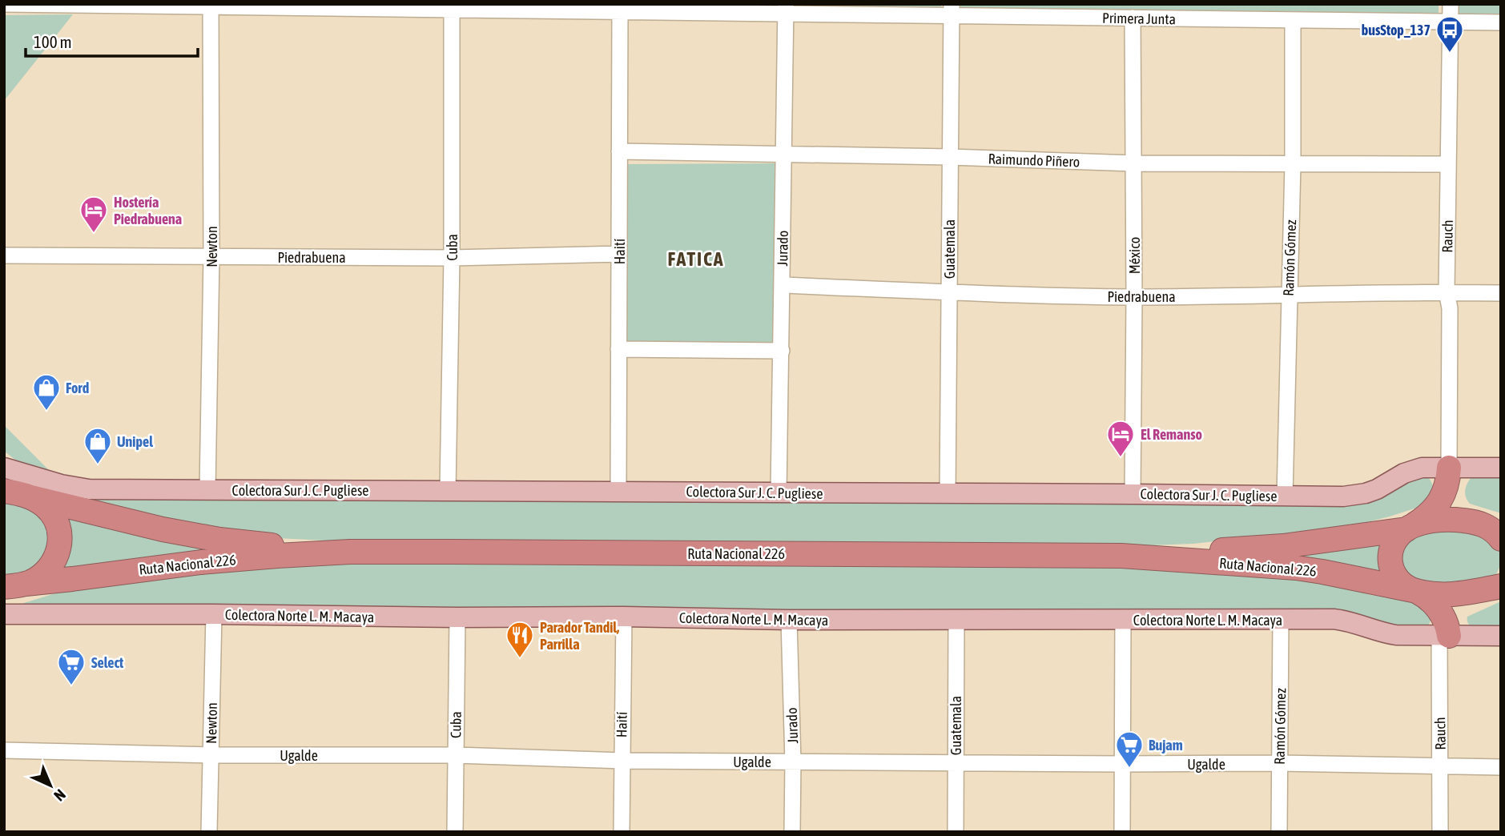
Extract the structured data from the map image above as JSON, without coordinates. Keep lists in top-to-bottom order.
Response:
{
  "streets": {
    "highway": ["Ruta Nacional 226"],
    "main road": ["Colectora Sur J. C. Pugliese", "Colectora Norte L. M. Macaya"],
    "street": [
      "Primera Junta",
      "Raimundo Piñero",
      "Rauch",
      "Newton",
      "Cuba",
      "Jurado",
      "Guatemala",
      "Haití",
      "México",
      "Piedrabuena",
      "Ramón Gómez",
      "Ugalde"
    ]
  },
  "crossings": [
    ["Primera Junta", "Rauch"],
    ["Primera Junta", "Newton"],
    ["Primera Junta", "Cuba"],
    ["Primera Junta", "Jurado"],
    ["Primera Junta", "Guatemala"],
    ["Primera Junta", "Haití"],
    ["Primera Junta", "México"],
    ["Primera Junta", "Ramón Gómez"],
    ["Raimundo Piñero", "Rauch"],
    ["Raimundo Piñero", "Jurado"],
    ["Raimundo Piñero", "Guatemala"],
    ["Raimundo Piñero", "Haití"],
    ["Raimundo Piñero", "México"],
    ["Raimundo Piñero", "Ramón Gómez"],
    ["Rauch", "Piedrabuena"],
    ["Rauch", "Colectora Sur J. C. Pugliese"],
    ["Rauch", "Colectora Norte L. M. Macaya"],
    ["Rauch", "Ugalde"],
    ["Newton", "Piedrabuena"],
    ["Newton", "Colectora Sur J. C. Pugliese"],
    ["Newton", "Colectora Norte L. M. Macaya"],
    ["Newton", "Ugalde"],
    ["Cuba", "Piedrabuena"],
    ["Cuba", "Colectora Sur J. C. Pugliese"],
    ["Cuba", "Colectora Norte L. M. Macaya"],
    ["Cuba", "Ugalde"],
    ["Jurado", "Piedrabuena"],
    ["Jurado", "Colectora Sur J. C. Pugliese"],
    ["Jurado", "Colectora Norte L. M. Macaya"],
    ["Jurado", "Ugalde"],
    ["Guatemala", "Piedrabuena"],
    ["Guatemala", "Colectora Sur J. C. Pugliese"],
    ["Guatemala", "Colectora Norte L. M. Macaya"],
    ["Guatemala", "Ugalde"],
    ["Haití", "Piedrabuena"],
    ["Haití", "Colectora Sur J. C. Pugliese"],
    ["Haití", "Colectora Norte L. M. Macaya"],
    ["Haití", "Ugalde"],
    ["México", "Piedrabuena"],
    ["México", "Colectora Sur J. C. Pugliese"],
    ["Piedrabuena", "Ramón Gómez"],
    ["Ramón Gómez", "Colectora Sur J. C. Pugliese"],
    ["Ramón Gómez", "Colectora Norte L. M. Macaya"],
    ["Ramón Gómez", "Ugalde"]
  ],
  "districts": ["FATICA"],
  "places": {
    "bus stop": ["busStop_137"],
    "hotel": ["Hostería Piedrabuena", "El Remanso"],
    "shop": ["Ford", "Unipel"],
    "restaurant": ["Parador Tandil, Parrilla"],
    "supermarket": ["Select", "Bujam"]
  },
  "scale_bar": "100 m",
  "north": "bottom right"
}
